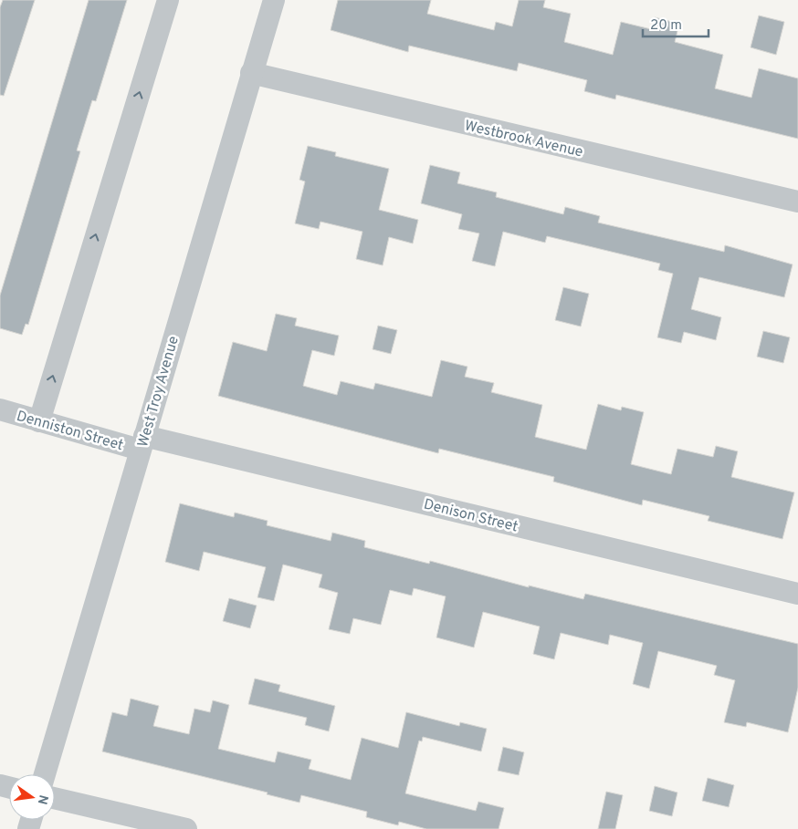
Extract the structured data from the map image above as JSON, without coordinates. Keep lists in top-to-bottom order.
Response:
{
  "streets": {
    "street": [
      "Westbrook Avenue",
      "West Troy Avenue",
      "Denniston Street",
      "Denison Street"
    ]
  },
  "crossings": [
    ["Westbrook Avenue", "West Troy Avenue"],
    ["West Troy Avenue", "Denniston Street"],
    ["West Troy Avenue", "Denison Street"],
    ["Denniston Street", "Denison Street"]
  ],
  "scale_bar": "20 m",
  "north": "right"
}
